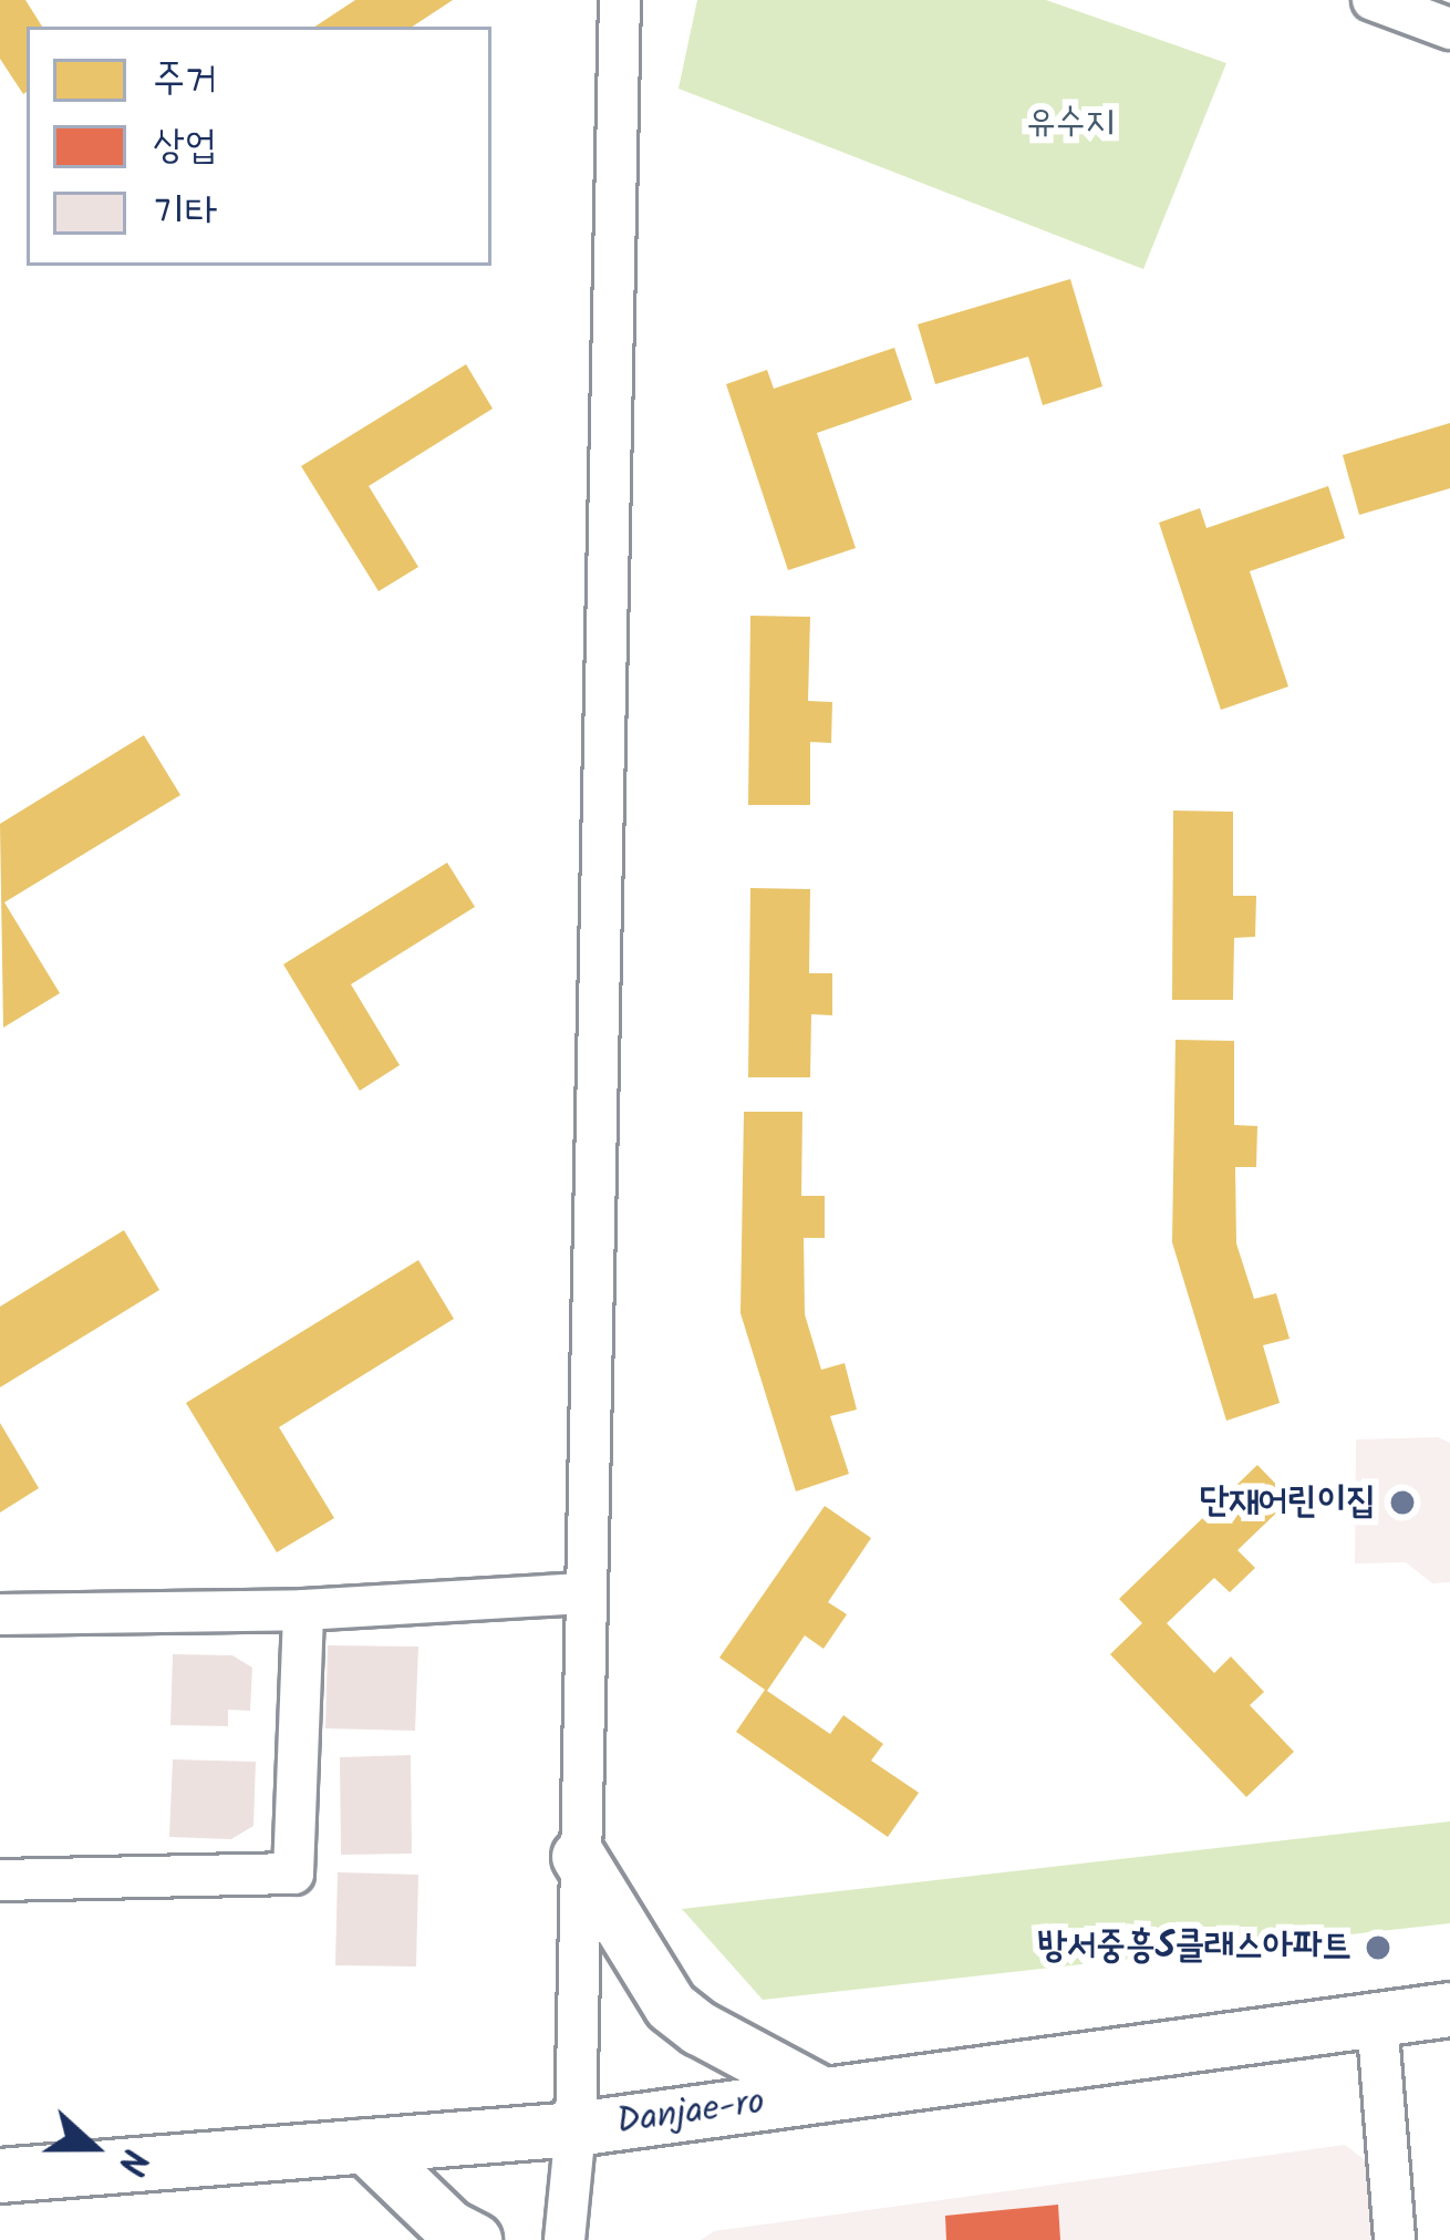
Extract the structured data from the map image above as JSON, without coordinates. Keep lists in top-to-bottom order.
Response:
{
  "streets": {
    "street": ["Danjae-ro"]
  },
  "parks": ["유수지"],
  "places": ["단재어린이집", "방서중흥S클래스아파트"],
  "legend": ["주거", "상업", "기타"],
  "north": "right"
}
